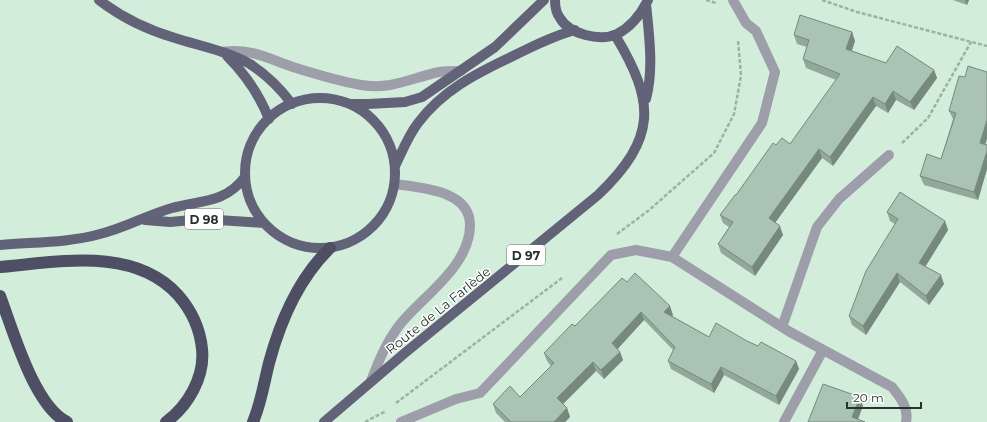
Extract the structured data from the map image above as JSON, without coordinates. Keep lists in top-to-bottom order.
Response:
{
  "streets": {
    "main road": ["D 98", "D 97", "Route de La Farlède"]
  },
  "scale_bar": "20 m"
}
